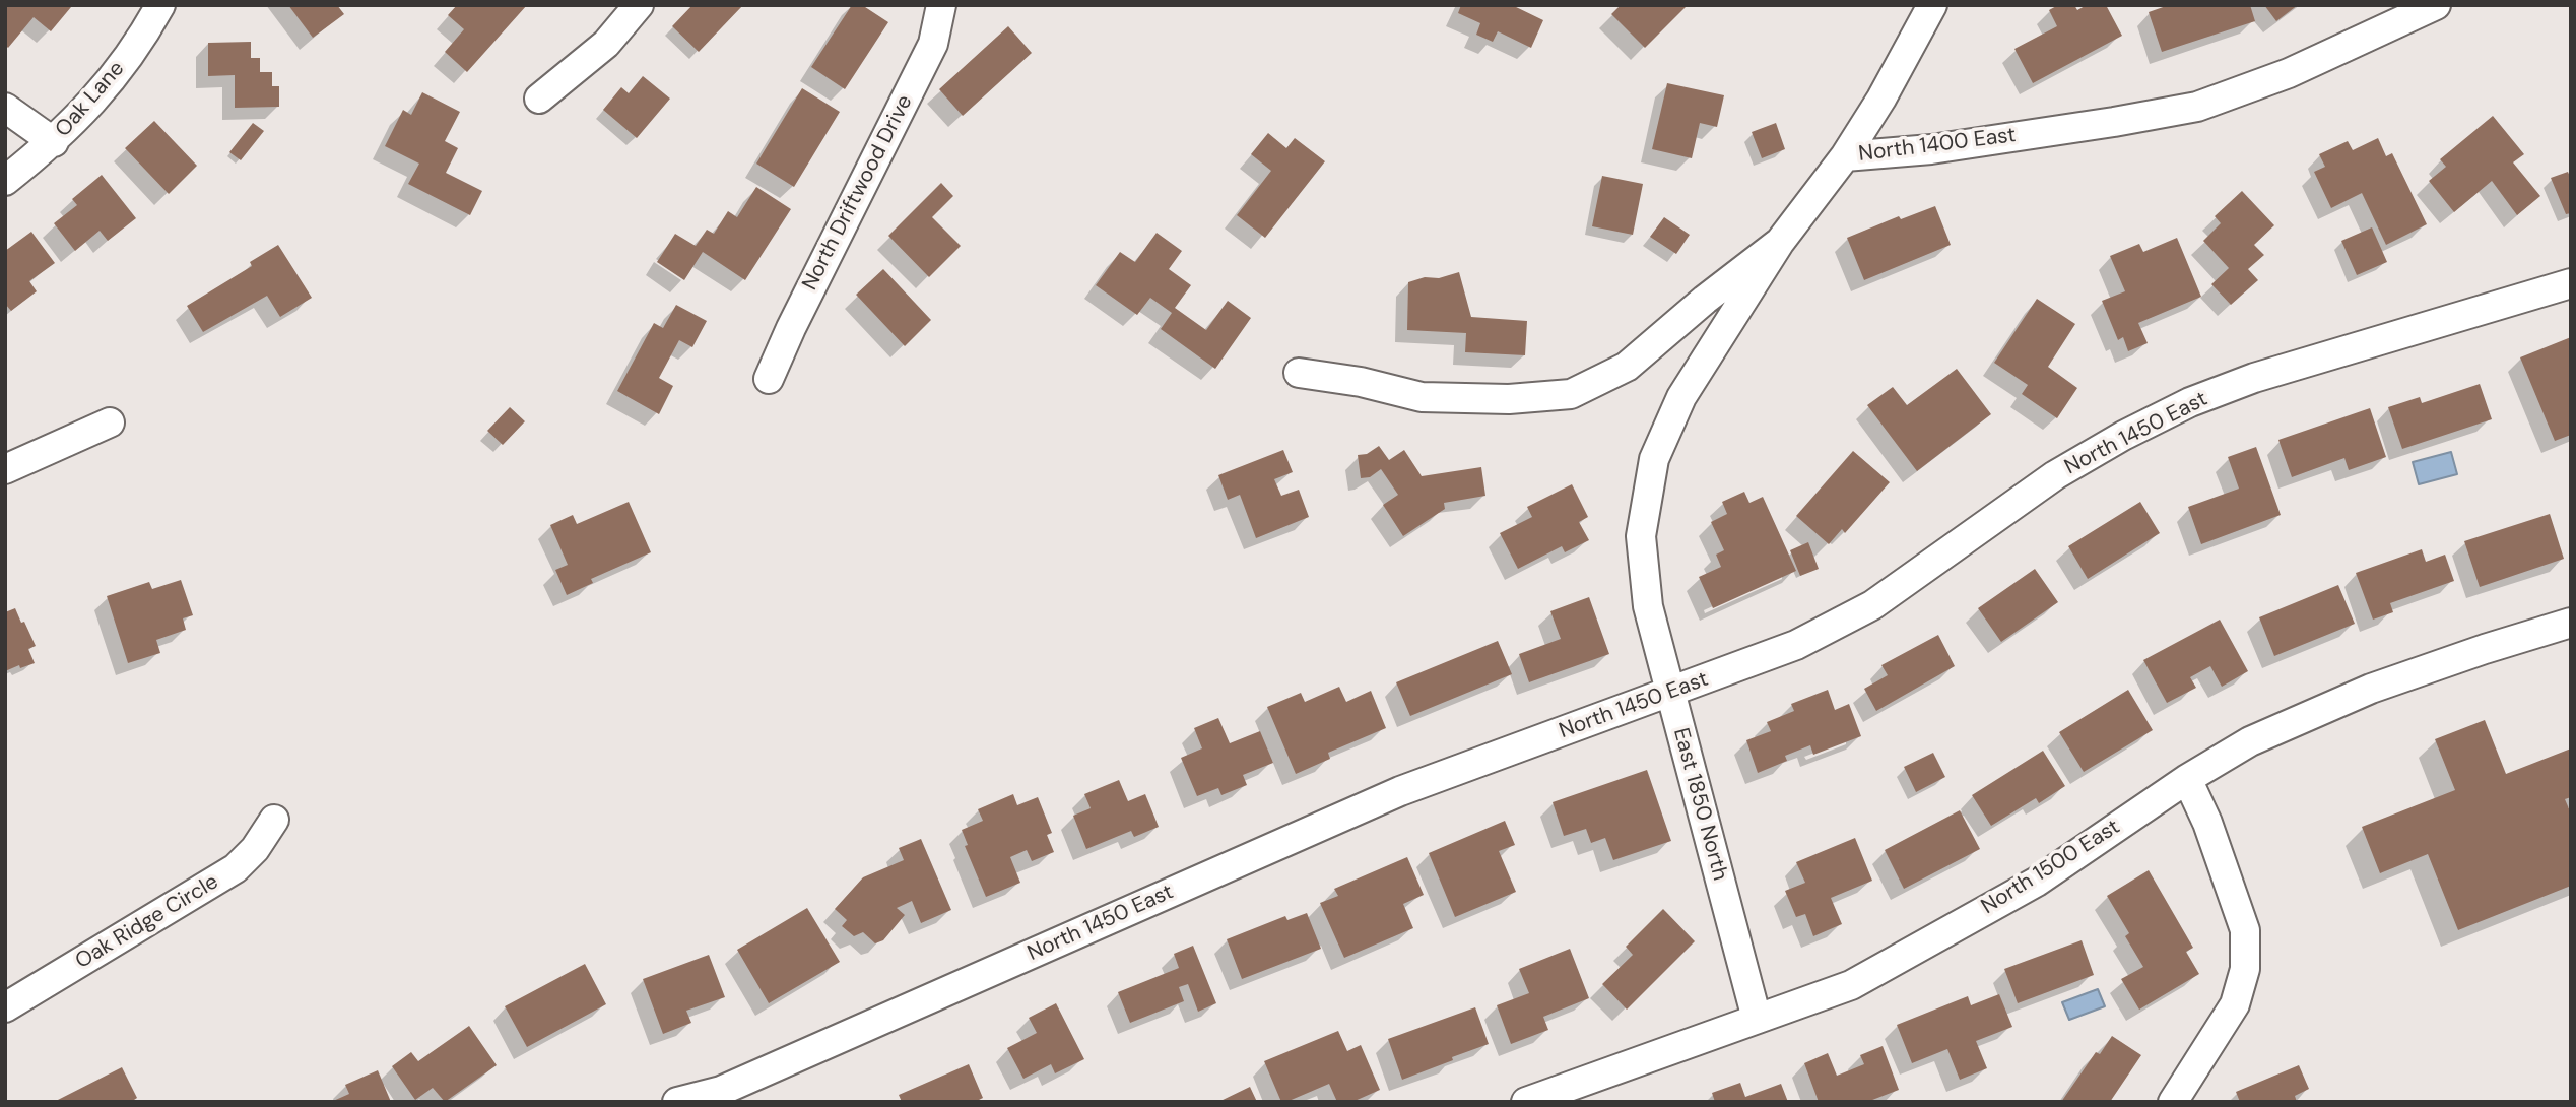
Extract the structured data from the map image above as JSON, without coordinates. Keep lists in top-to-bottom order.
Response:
{
  "streets": {
    "street": [
      "Oak Lane",
      "North 1400 East",
      "North Driftwood Drive",
      "North 1450 East",
      "East 1850 North",
      "North 1500 East",
      "Oak Ridge Circle"
    ]
  },
  "crossings": [
    ["North 1400 East", "East 1850 North"],
    ["North 1450 East", "East 1850 North"],
    ["East 1850 North", "North 1500 East"]
  ]
}
